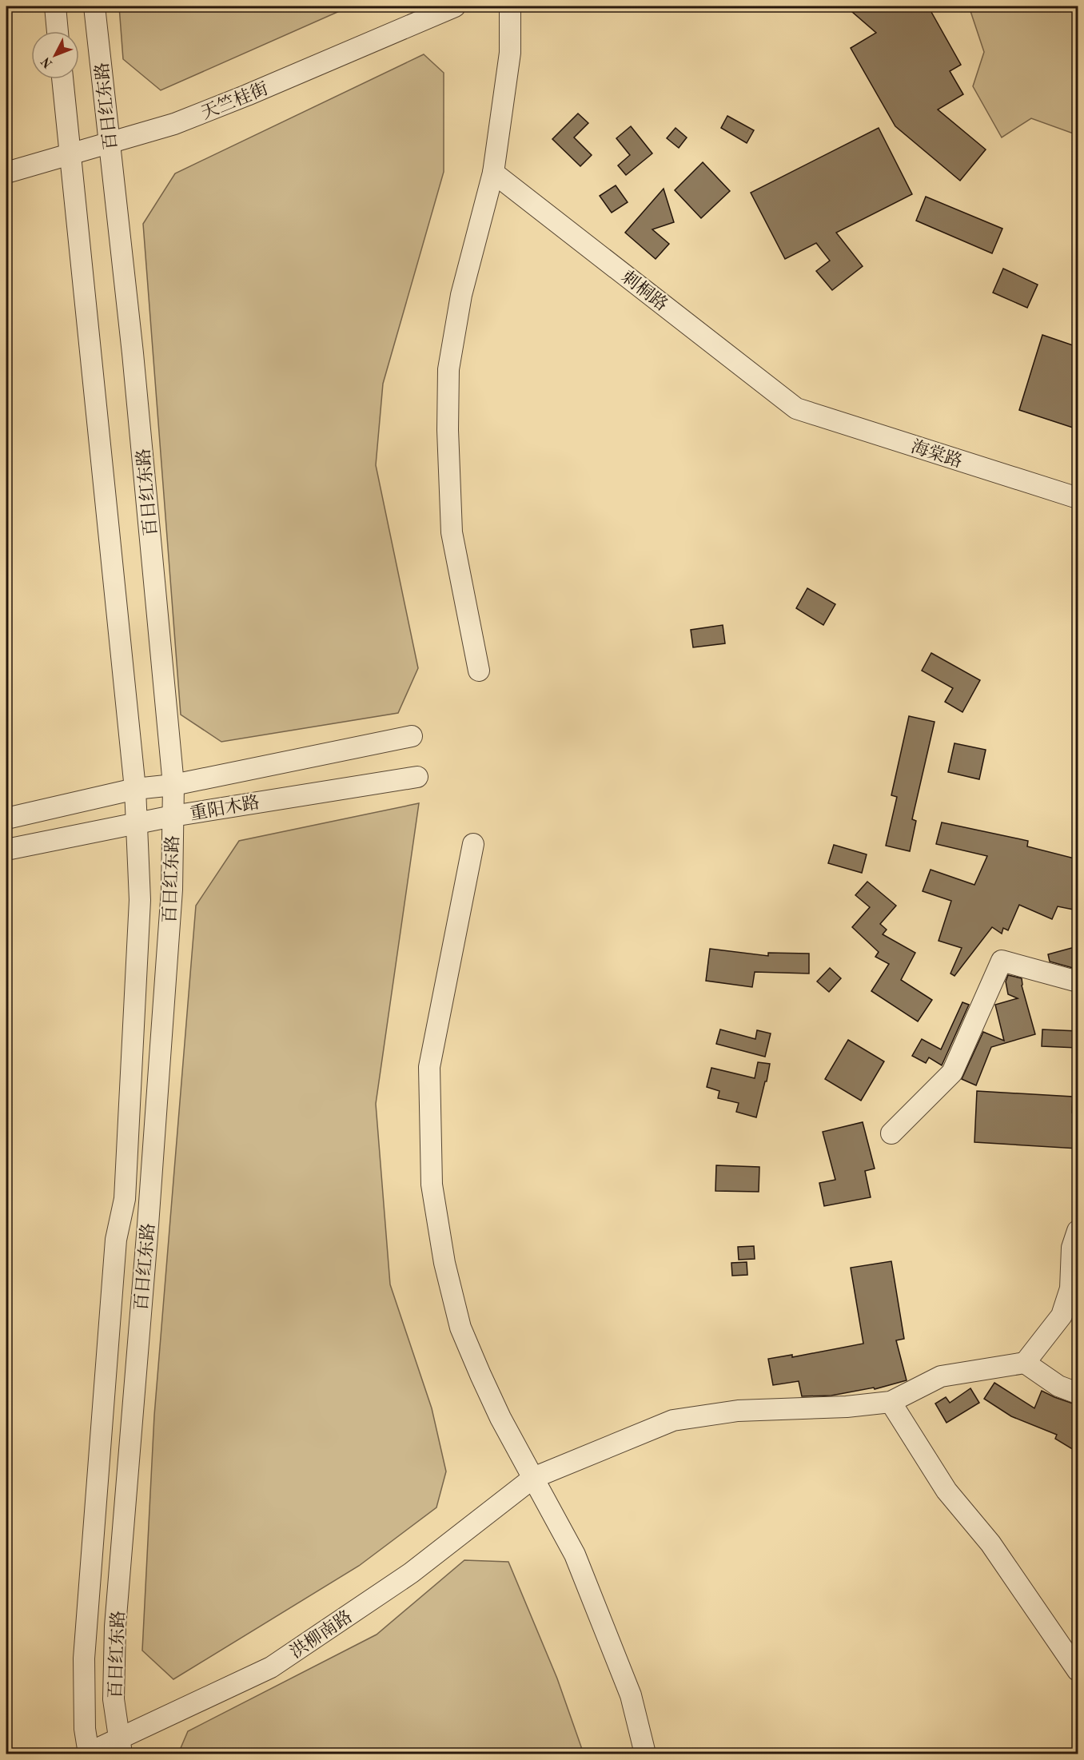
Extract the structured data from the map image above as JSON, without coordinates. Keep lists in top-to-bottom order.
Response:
{
  "streets": {
    "street": [
      "天竺桂街",
      "百日红东路",
      "刺桐路",
      "海棠路",
      "重阳木路",
      "洪柳南路"
    ]
  },
  "crossings": [
    ["天竺桂街", "百日红东路"],
    ["百日红东路", "重阳木路"],
    ["百日红东路", "洪柳南路"],
    ["刺桐路", "海棠路"]
  ],
  "north": "bottom left"
}
